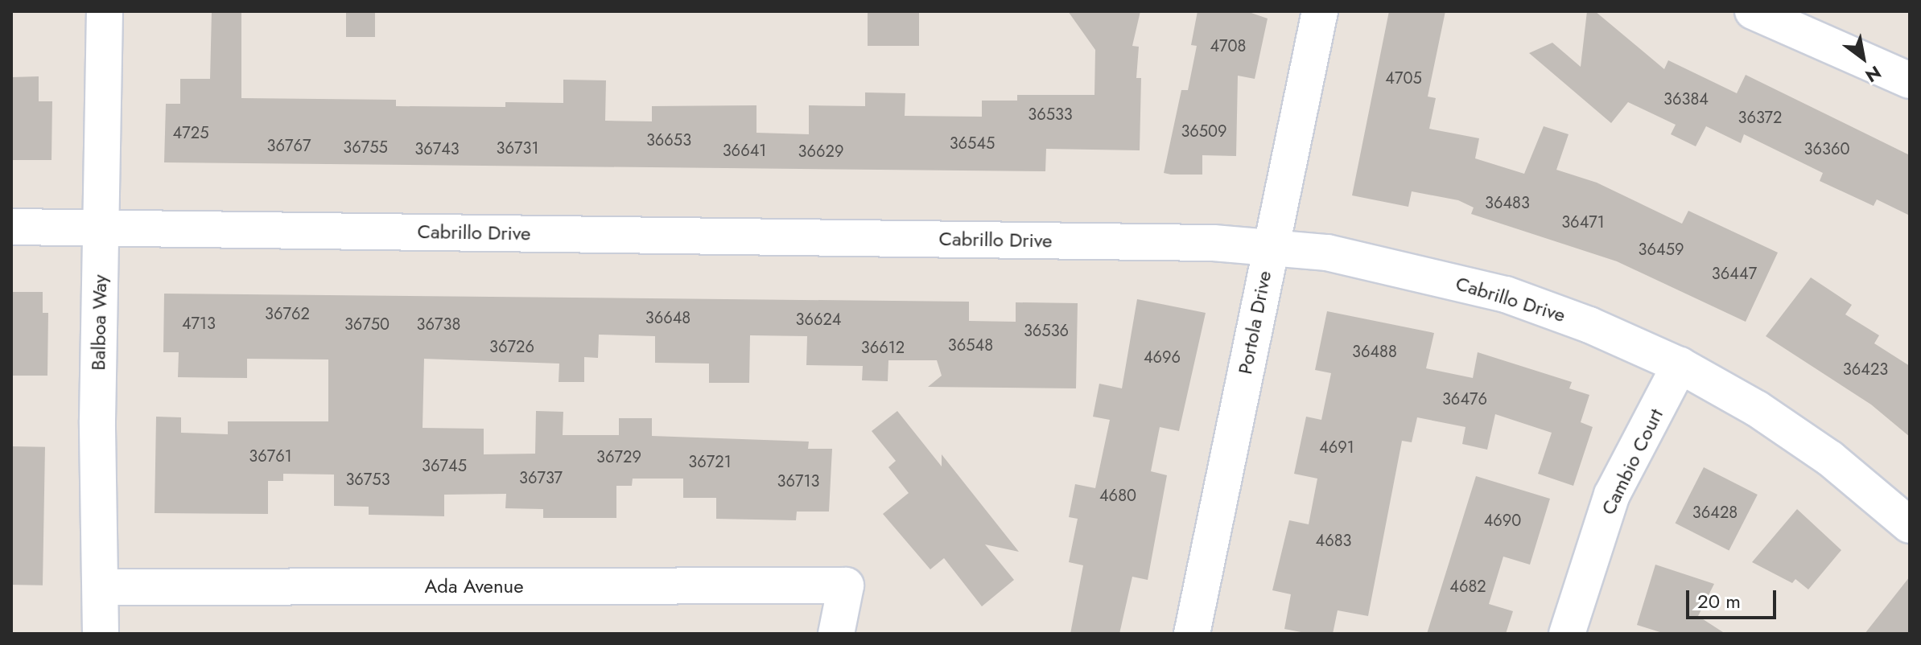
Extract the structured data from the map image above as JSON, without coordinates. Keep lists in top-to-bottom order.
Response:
{
  "streets": {
    "street": [
      "Cabrillo Drive",
      "Balboa Way",
      "Portola Drive",
      "Cambio Court",
      "Ada Avenue"
    ]
  },
  "crossings": [
    ["Cabrillo Drive", "Balboa Way"],
    ["Cabrillo Drive", "Portola Drive"],
    ["Cabrillo Drive", "Cambio Court"],
    ["Balboa Way", "Ada Avenue"]
  ],
  "house_numbers": [
    "4708",
    "4705",
    "36384",
    "36533",
    "36372",
    "36509",
    "4725",
    "36653",
    "36545",
    "36767",
    "36755",
    "36731",
    "36743",
    "36360",
    "36641",
    "36629",
    "36483",
    "36471",
    "36459",
    "36447",
    "36762",
    "36648",
    "36624",
    "4713",
    "36750",
    "36738",
    "36536",
    "36548",
    "36726",
    "36612",
    "36488",
    "4696",
    "36423",
    "36476",
    "4691",
    "36761",
    "36729",
    "36721",
    "36745",
    "36737",
    "36753",
    "36713",
    "4680",
    "36428",
    "4690",
    "4683",
    "4682"
  ],
  "scale_bar": "20 m",
  "north": "bottom right"
}
